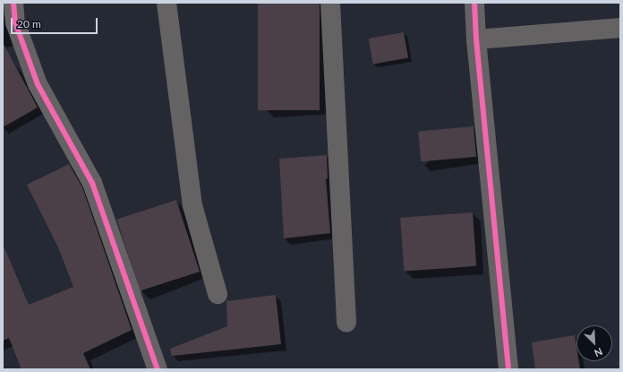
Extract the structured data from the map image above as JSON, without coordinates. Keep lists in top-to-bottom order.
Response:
{
  "scale_bar": "20 m",
  "north": "bottom right"
}
